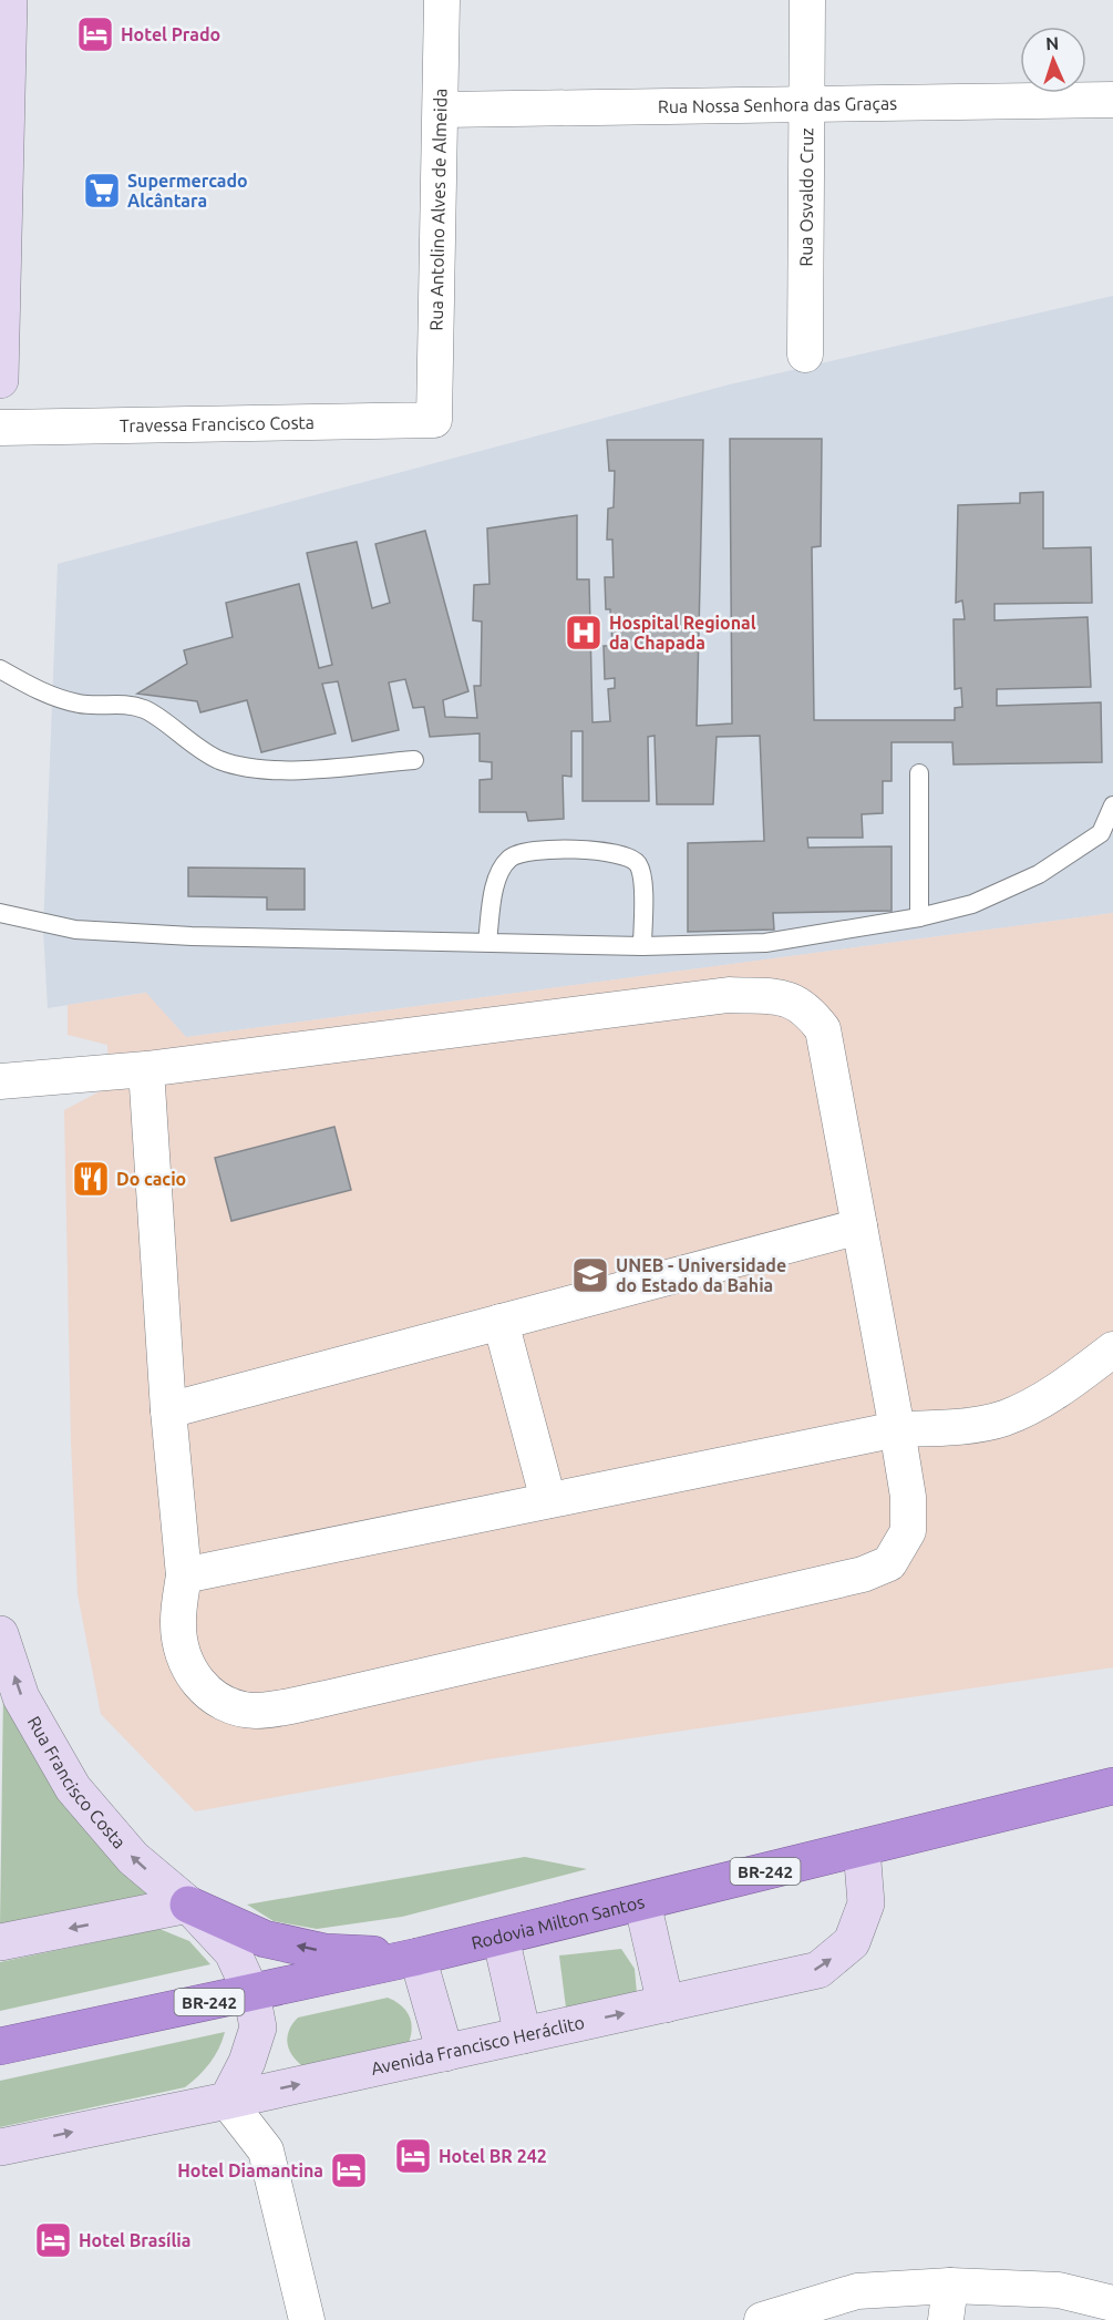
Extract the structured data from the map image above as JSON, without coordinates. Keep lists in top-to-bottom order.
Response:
{
  "streets": {
    "highway": ["BR-242", "Rodovia Milton Santos"],
    "main road": ["Rua Francisco Costa", "Avenida Francisco Heráclito"],
    "street": [
      "Rua Nossa Senhora das Graças",
      "Rua Osvaldo Cruz",
      "Rua Antolino Alves de Almeida",
      "Travessa Francisco Costa"
    ]
  },
  "crossings": [
    ["Rua Nossa Senhora das Graças", "Rua Osvaldo Cruz"],
    ["Rua Nossa Senhora das Graças", "Rua Antolino Alves de Almeida"],
    ["Rua Antolino Alves de Almeida", "Travessa Francisco Costa"],
    ["Rua Francisco Costa", "Rodovia Milton Santos"],
    ["Rua Francisco Costa", "Avenida Francisco Heráclito"],
    ["Rodovia Milton Santos", "Avenida Francisco Heráclito"]
  ],
  "one_way": ["Rua Francisco Costa", "Avenida Francisco Heráclito"],
  "places": {
    "hotel": [
      "Hotel Prado",
      "Hotel BR 242",
      "Hotel Diamantina",
      "Hotel Brasília"
    ],
    "supermarket": ["Supermercado Alcântara"],
    "hospital": ["Hospital Regional da Chapada"],
    "restaurant": ["Do cacio"],
    "school or university": ["UNEB - Universidade do Estado da Bahia"]
  },
  "north": "top"
}
